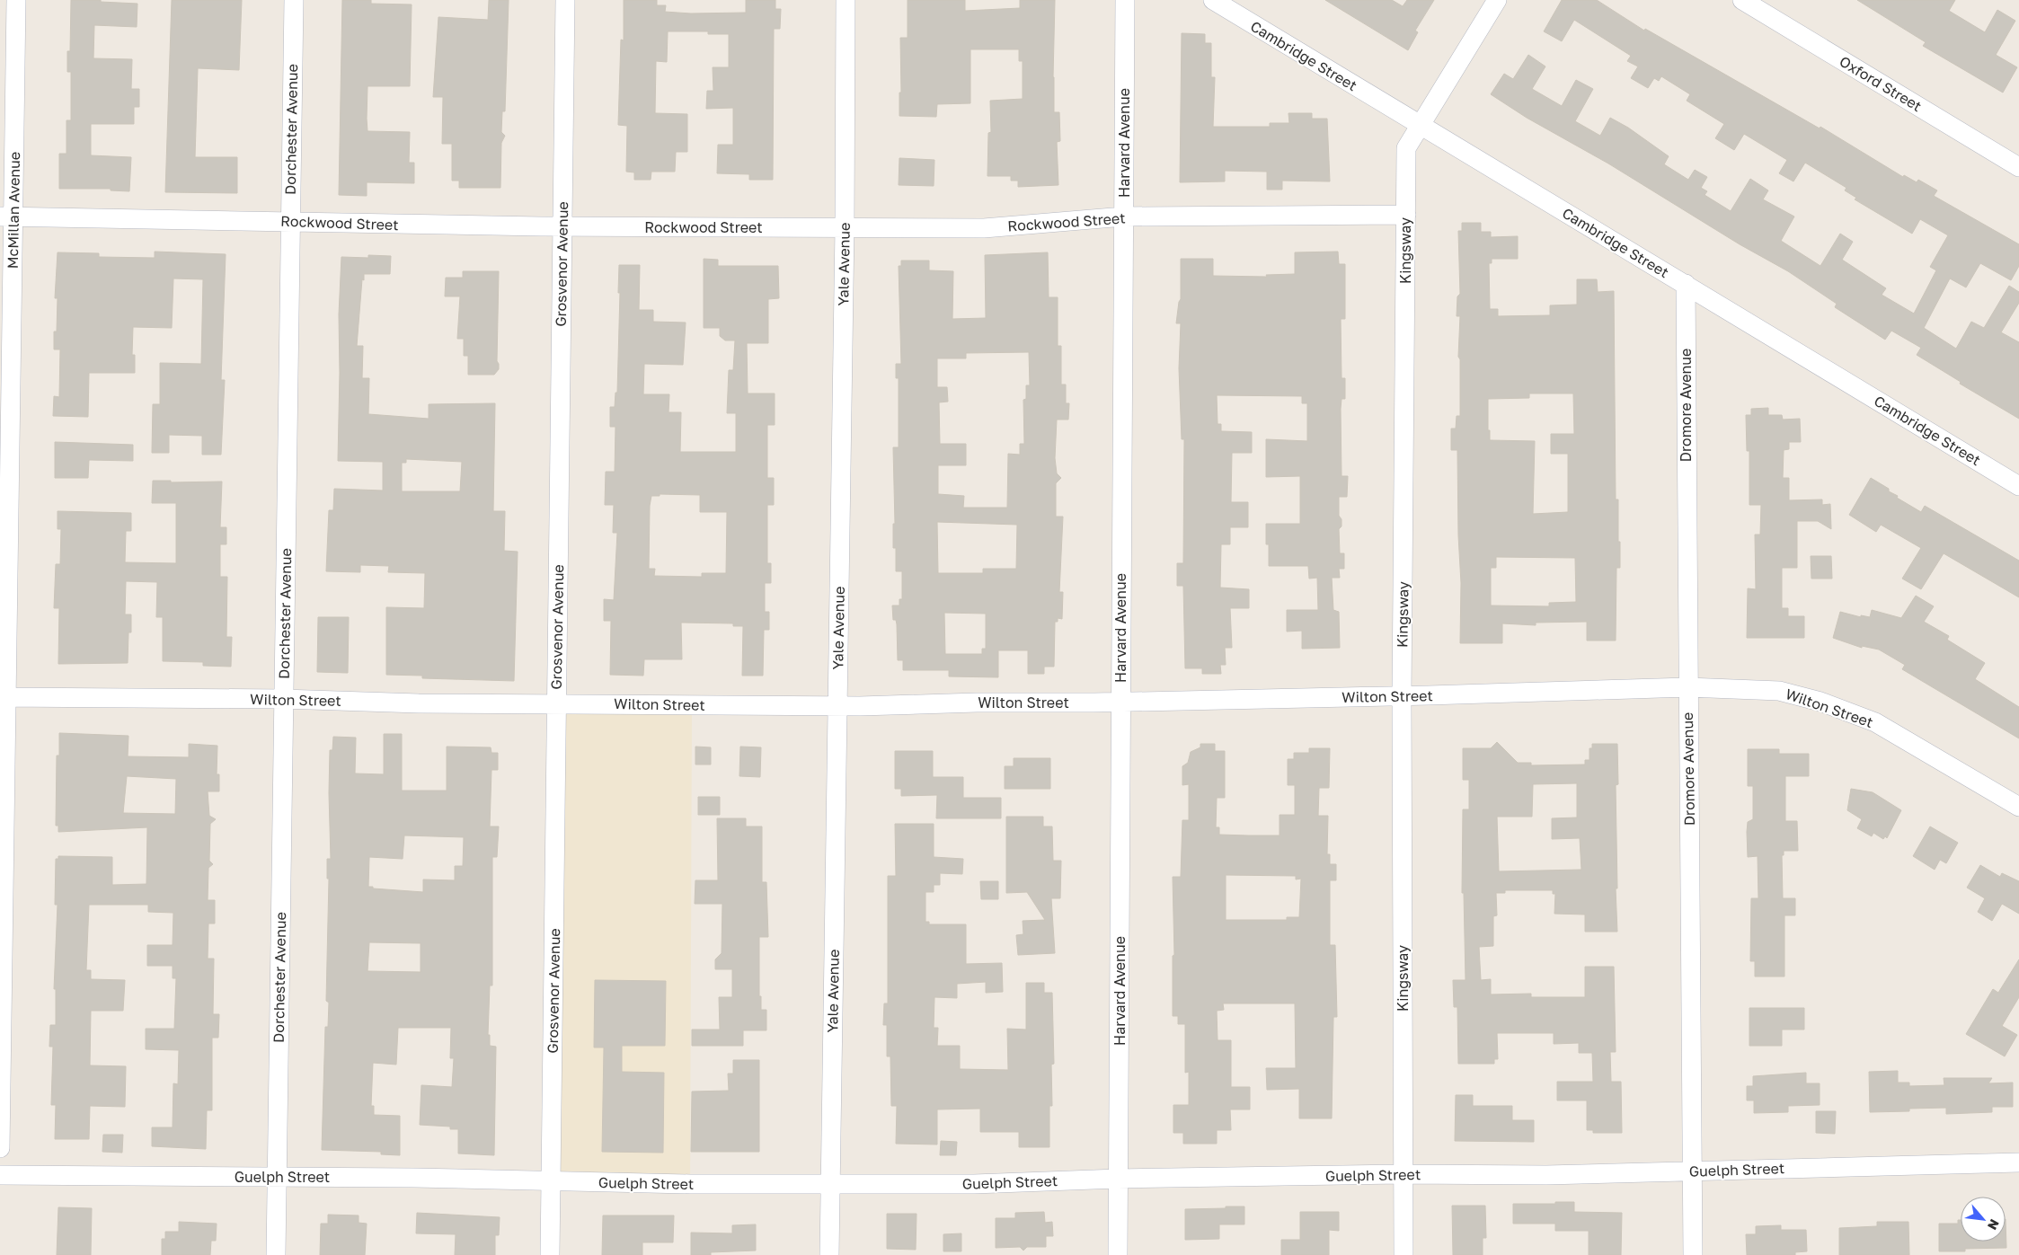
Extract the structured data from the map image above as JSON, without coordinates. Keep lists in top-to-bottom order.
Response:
{
  "streets": {
    "street": [
      "Cambridge Street",
      "Oxford Street",
      "Dorchester Avenue",
      "Harvard Avenue",
      "McMillan Avenue",
      "Rockwood Street",
      "Kingsway",
      "Grosvenor Avenue",
      "Yale Avenue",
      "Dromore Avenue",
      "Wilton Street",
      "Guelph Street"
    ]
  },
  "crossings": [
    ["Cambridge Street", "Kingsway"],
    ["Cambridge Street", "Dromore Avenue"],
    ["Dorchester Avenue", "Rockwood Street"],
    ["Dorchester Avenue", "Wilton Street"],
    ["Dorchester Avenue", "Guelph Street"],
    ["Harvard Avenue", "Rockwood Street"],
    ["Harvard Avenue", "Wilton Street"],
    ["Harvard Avenue", "Guelph Street"],
    ["McMillan Avenue", "Rockwood Street"],
    ["McMillan Avenue", "Wilton Street"],
    ["Rockwood Street", "Kingsway"],
    ["Rockwood Street", "Grosvenor Avenue"],
    ["Rockwood Street", "Yale Avenue"],
    ["Kingsway", "Wilton Street"],
    ["Kingsway", "Guelph Street"],
    ["Grosvenor Avenue", "Wilton Street"],
    ["Grosvenor Avenue", "Guelph Street"],
    ["Yale Avenue", "Wilton Street"],
    ["Yale Avenue", "Guelph Street"],
    ["Dromore Avenue", "Wilton Street"],
    ["Dromore Avenue", "Guelph Street"]
  ],
  "north": "bottom right"
}
